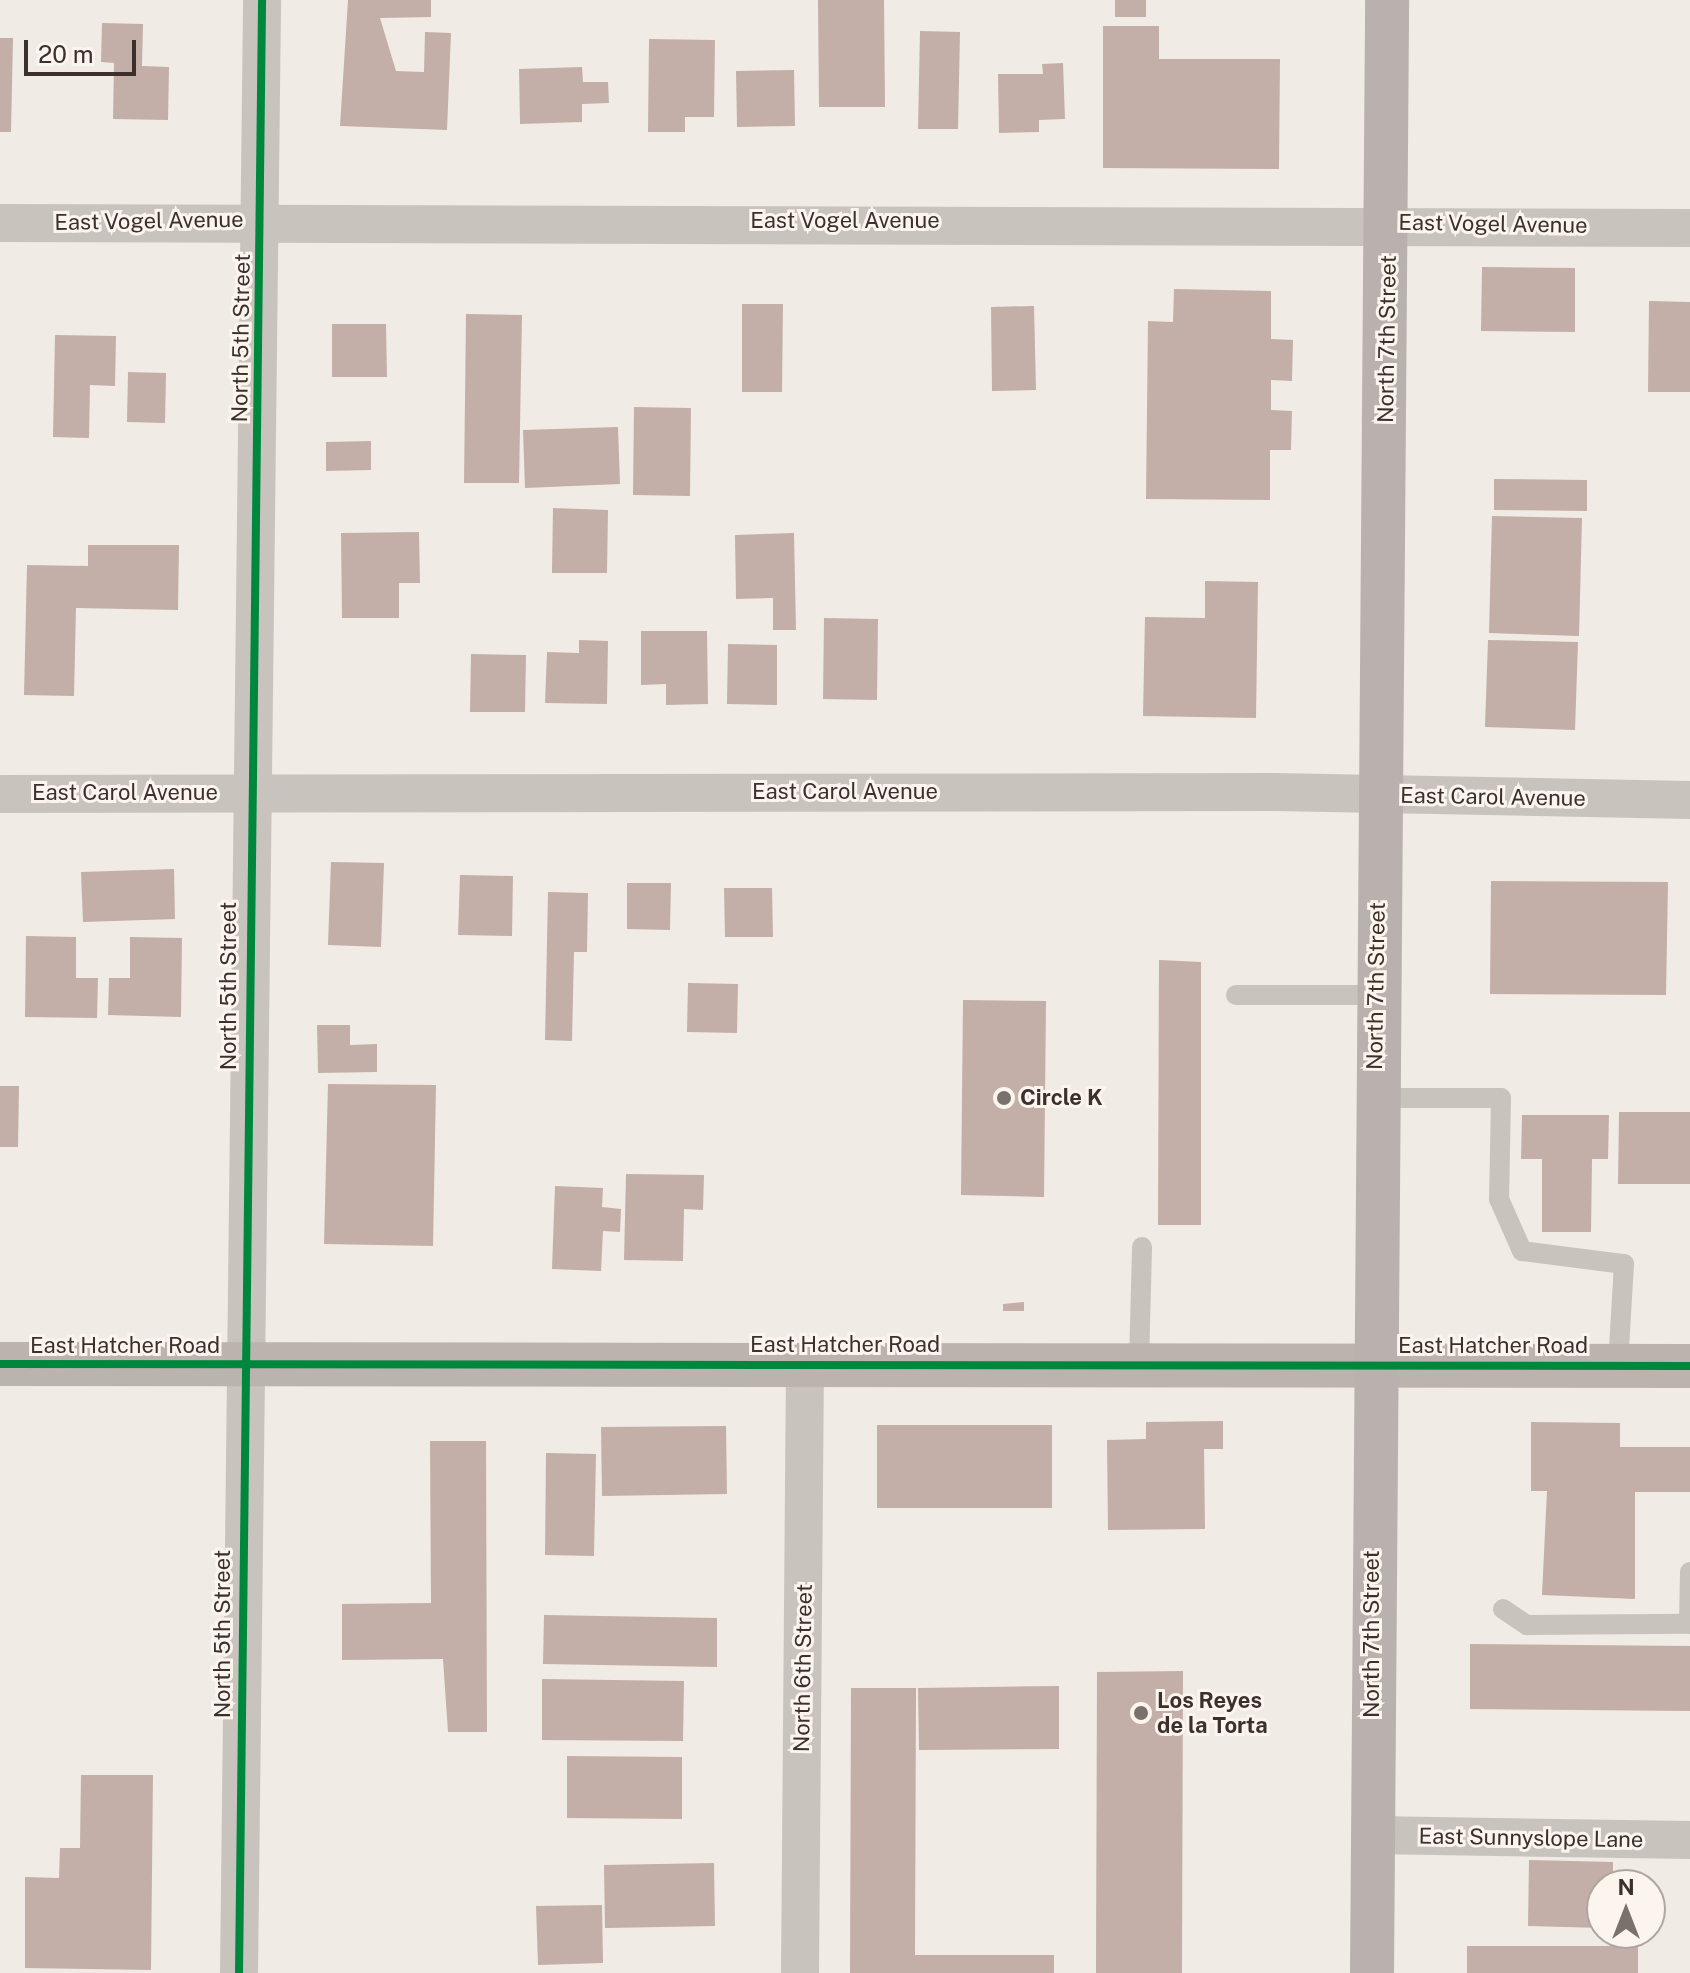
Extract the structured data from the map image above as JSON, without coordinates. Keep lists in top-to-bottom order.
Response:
{
  "streets": {
    "main road": ["North 7th Street"],
    "street": [
      "East Vogel Avenue",
      "North 5th Street",
      "East Carol Avenue",
      "East Hatcher Road",
      "North 6th Street",
      "East Sunnyslope Lane"
    ]
  },
  "crossings": [
    ["East Vogel Avenue", "North 5th Street"],
    ["East Vogel Avenue", "North 7th Street"],
    ["North 5th Street", "East Carol Avenue"],
    ["North 5th Street", "East Hatcher Road"],
    ["North 7th Street", "East Carol Avenue"],
    ["North 7th Street", "East Hatcher Road"],
    ["North 7th Street", "East Sunnyslope Lane"],
    ["East Hatcher Road", "North 6th Street"]
  ],
  "places": ["Circle K", "Los Reyes de la Torta"],
  "scale_bar": "20 m",
  "north": "top"
}
